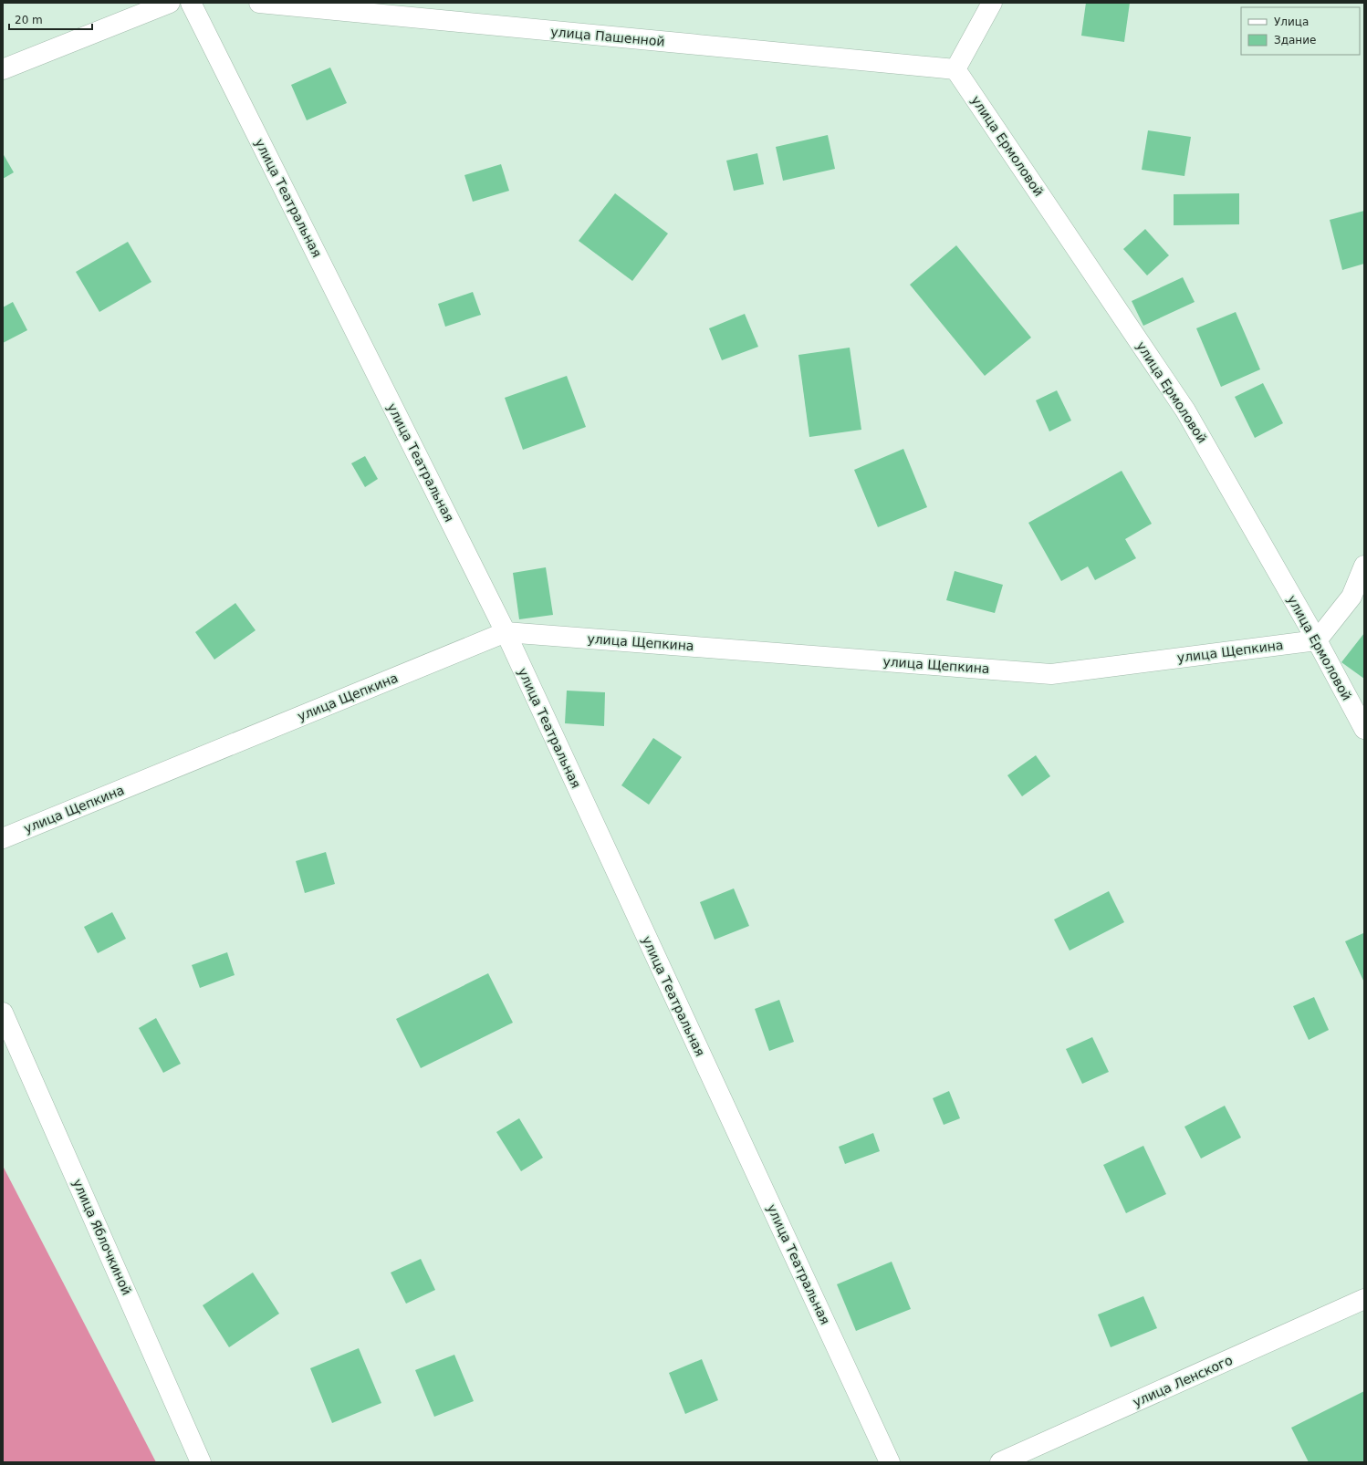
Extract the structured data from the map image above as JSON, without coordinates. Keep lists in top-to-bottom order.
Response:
{
  "streets": {
    "street": [
      "улица Пашенной",
      "улица Ермоловой",
      "улица Театральная",
      "улица Щепкина",
      "улица Яблочкиной",
      "улица Ленского"
    ]
  },
  "crossings": [
    ["улица Пашенной", "улица Ермоловой"],
    ["улица Ермоловой", "улица Щепкина"],
    ["улица Театральная", "улица Щепкина"]
  ],
  "legend": ["Улица", "Здание"],
  "scale_bar": "20 m"
}
